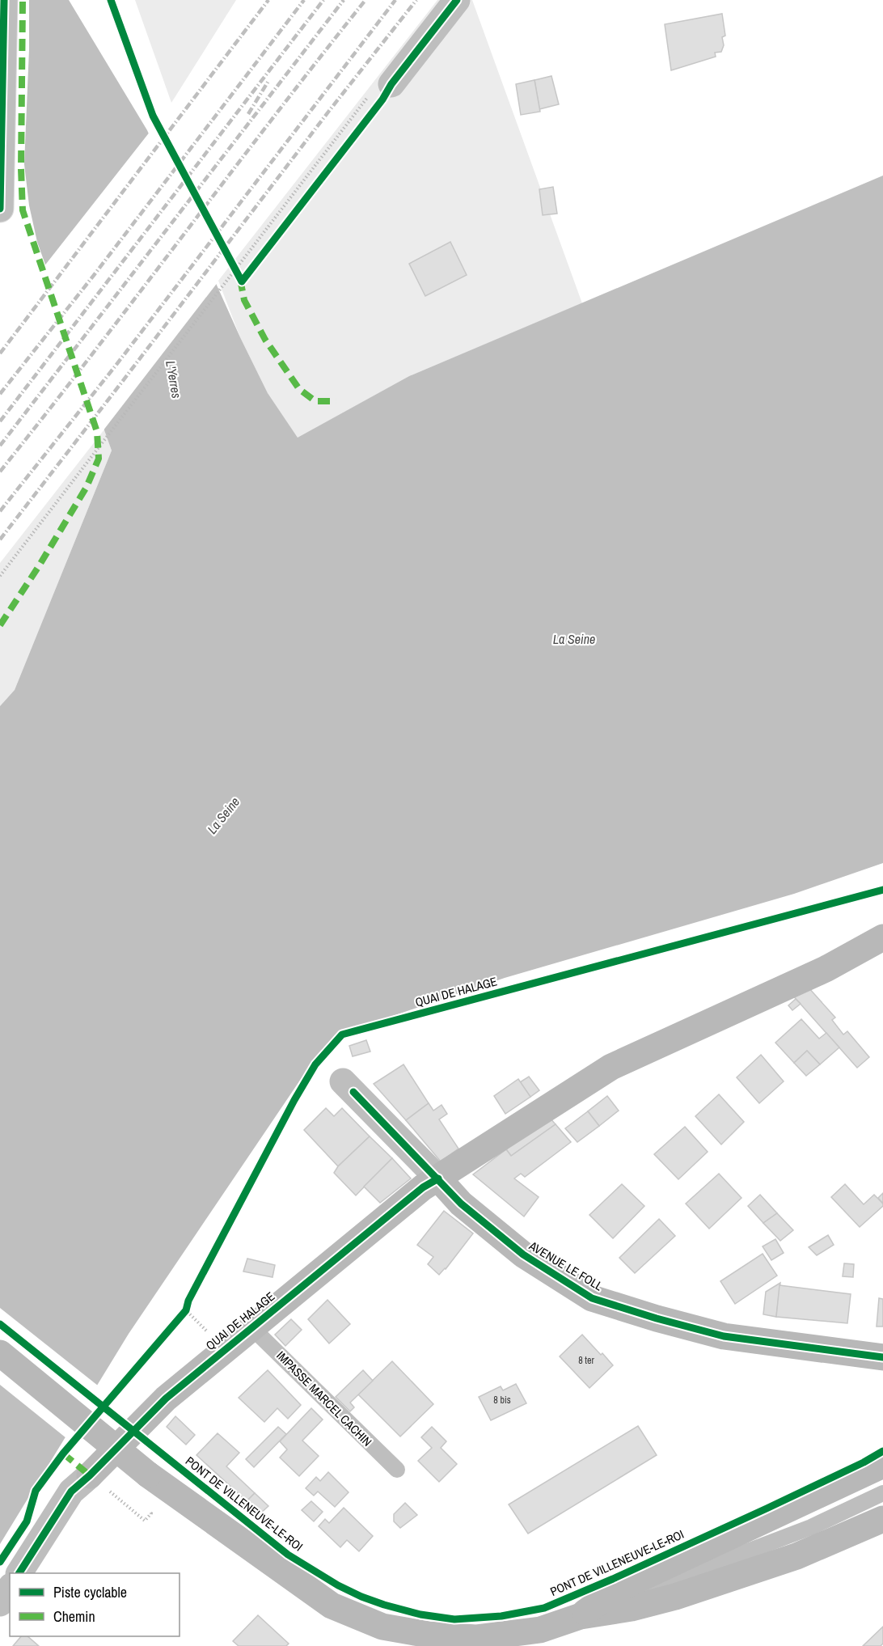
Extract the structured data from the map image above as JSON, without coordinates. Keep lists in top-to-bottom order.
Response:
{
  "streets": {
    "street": ["QUAI DE HALAGE", "AVENUE LE FOLL", "PONT DE VILLENEUVE-LE-ROI"],
    "lane": ["IMPASSE MARCEL CACHIN"]
  },
  "crossings": [
    ["QUAI DE HALAGE", "AVENUE LE FOLL"],
    ["QUAI DE HALAGE", "IMPASSE MARCEL CACHIN"]
  ],
  "water": ["L'Yerres", "La Seine"],
  "house_numbers": ["8 ter", "8 bis"],
  "legend": ["Piste cyclable", "Chemin"]
}
